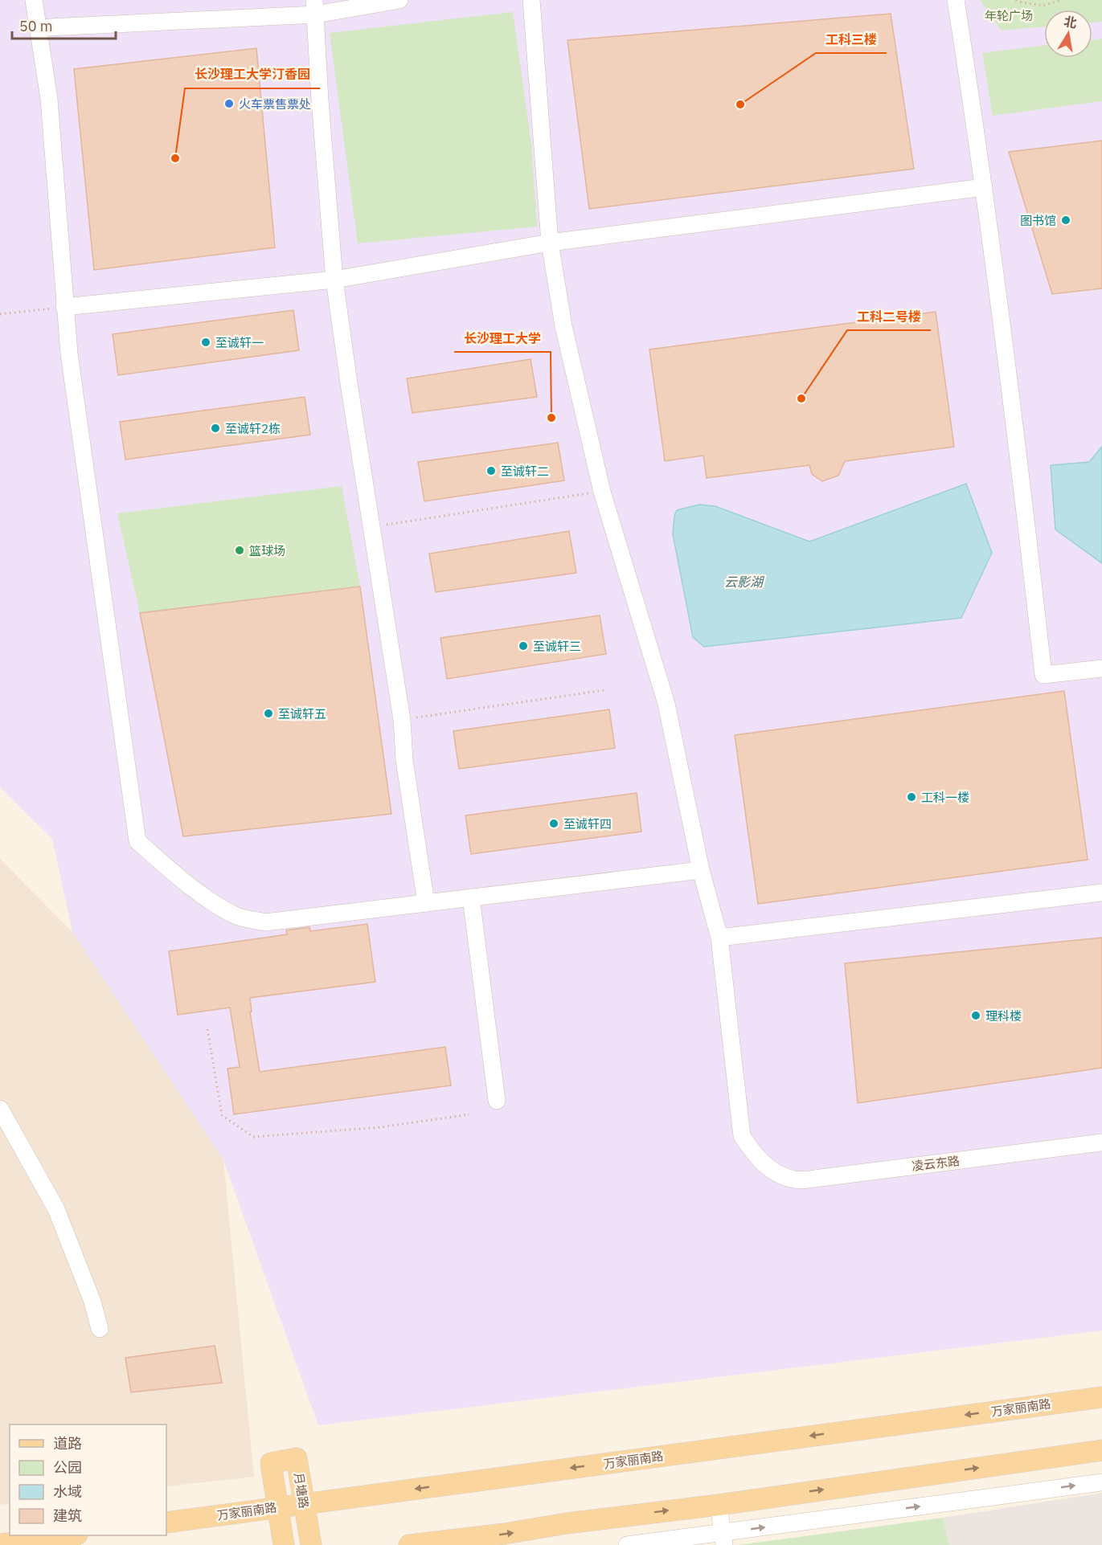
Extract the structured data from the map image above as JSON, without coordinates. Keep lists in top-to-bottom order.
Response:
{
  "streets": {
    "main road": ["万家丽南路", "月塘路"],
    "street": ["凌云东路"]
  },
  "crossings": [
    ["万家丽南路", "月塘路"]
  ],
  "water": ["云影湖"],
  "parks": ["年轮广场"],
  "places": [
    "火车票售票处",
    "工科三楼",
    "长沙理工大学汀香园",
    "图书馆",
    "至诚轩一",
    "工科二号楼",
    "长沙理工大学",
    "至诚轩2栋",
    "至诚轩二",
    "篮球场",
    "至诚轩三",
    "至诚轩五",
    "工科一楼",
    "至诚轩四",
    "理科楼"
  ],
  "legend": [
    "道路",
    "公园",
    "水域",
    "建筑"
  ],
  "scale_bar": "50 m",
  "north": "top"
}
